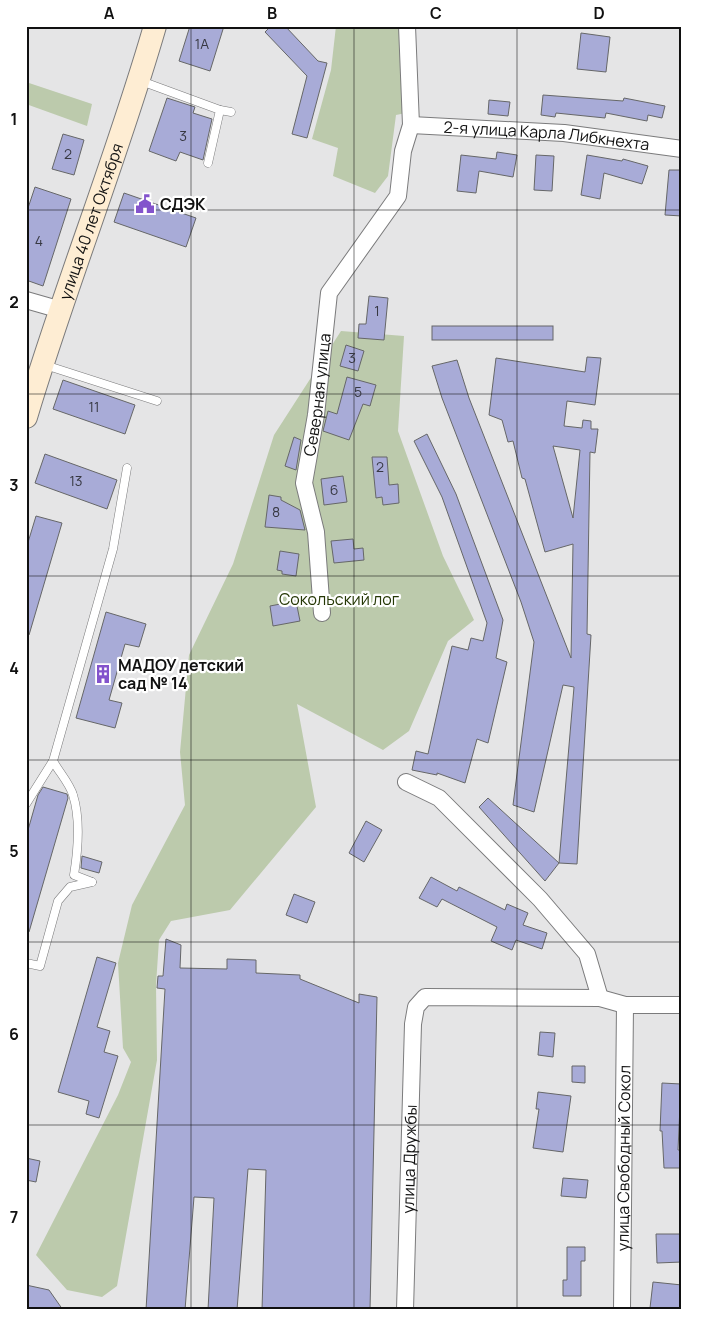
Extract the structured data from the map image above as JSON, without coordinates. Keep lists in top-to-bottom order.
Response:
{
  "streets": {
    "street": [
      "2-я улица Карла Либкнехта",
      "улица 40 лет Октября",
      "Северная улица",
      "улица Свободный Сокол",
      "улица Дружбы"
    ]
  },
  "crossings": [
    ["2-я улица Карла Либкнехта", "Северная улица"]
  ],
  "parks": ["Сокольский лог"],
  "places": {
    "public building": ["СДЭК"],
    "building": ["МАДОУ детский сад № 14"]
  },
  "house_numbers": [
    "1А",
    "3",
    "2",
    "4",
    "1",
    "3",
    "5",
    "11",
    "2",
    "13",
    "6",
    "8"
  ],
  "grid": {
    "columns": [
      "A",
      "B",
      "C",
      "D"
    ],
    "rows": [
      "1",
      "2",
      "3",
      "4",
      "5",
      "6",
      "7"
    ]
  }
}
